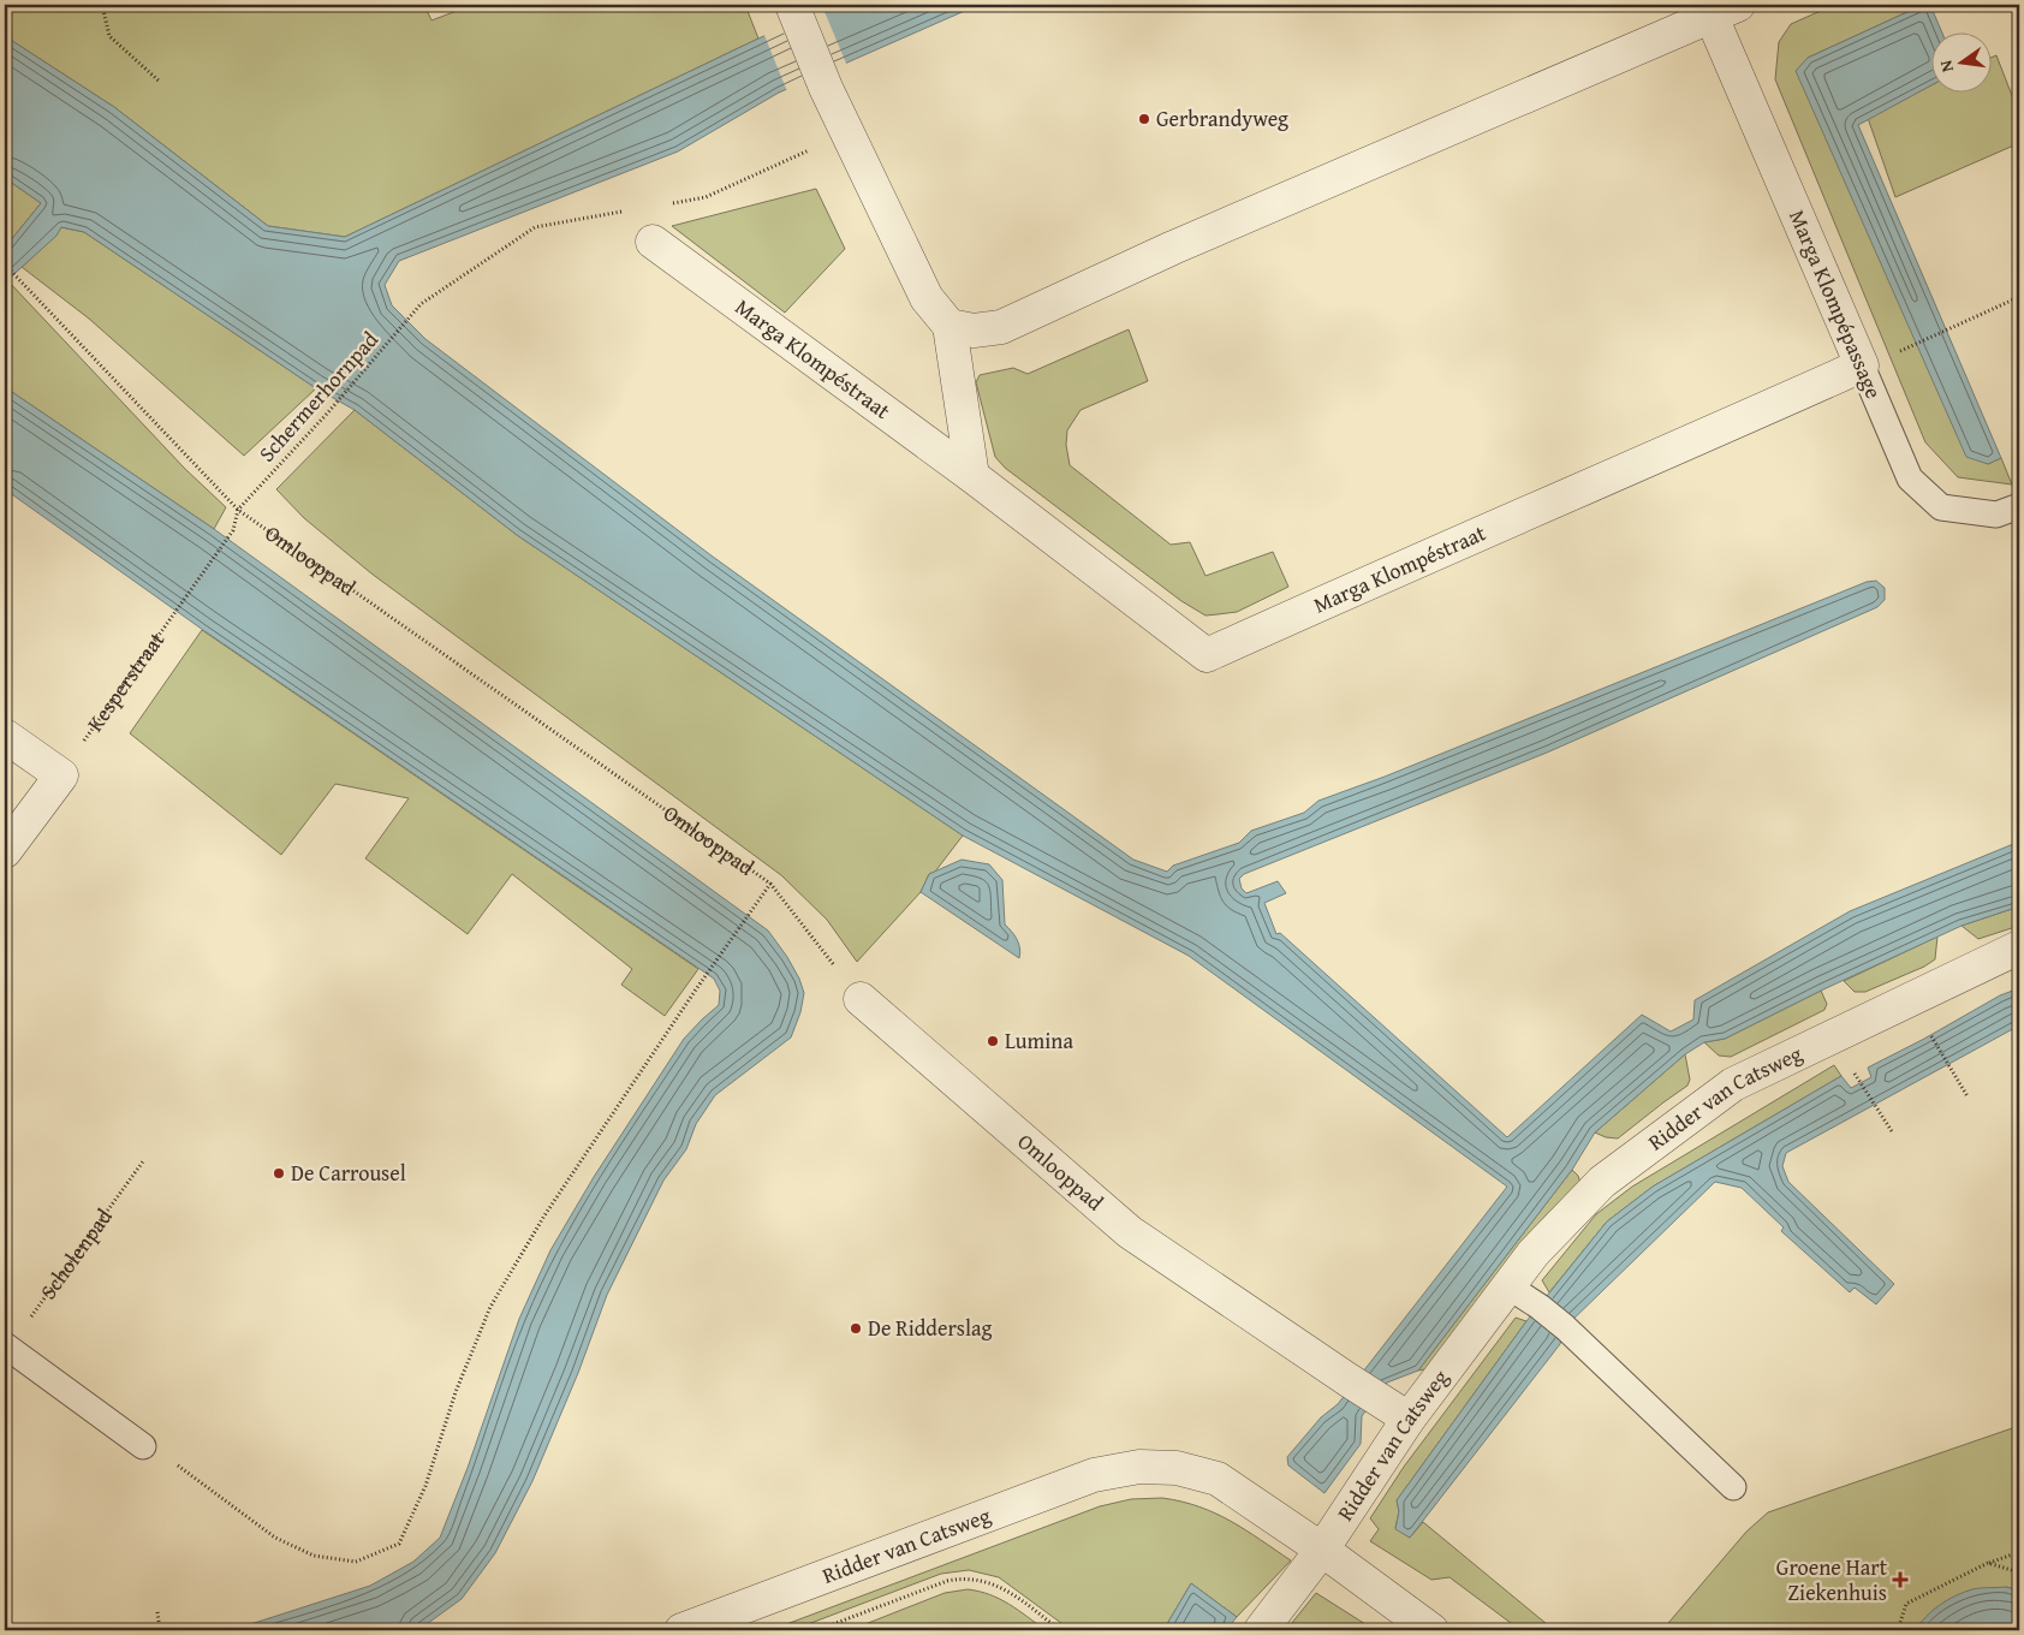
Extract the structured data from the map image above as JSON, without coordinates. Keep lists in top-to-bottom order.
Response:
{
  "streets": {
    "street": [
      "Marga Klompépassage",
      "Marga Klompéstraat",
      "Omlooppad",
      "Ridder van Catsweg"
    ],
    "path": ["Schermerhornpad", "Kesperstraat", "Scholenpad"]
  },
  "crossings": [
    ["Marga Klompépassage", "Marga Klompéstraat"],
    ["Schermerhornpad", "Omlooppad"],
    ["Schermerhornpad", "Kesperstraat"],
    ["Omlooppad", "Kesperstraat"],
    ["Omlooppad", "Ridder van Catsweg"]
  ],
  "places": {
    "other": [
      "Gerbrandyweg",
      "Lumina",
      "De Carrousel",
      "De Ridderslag"
    ],
    "health": ["Groene Hart Ziekenhuis"]
  },
  "north": "left"
}
